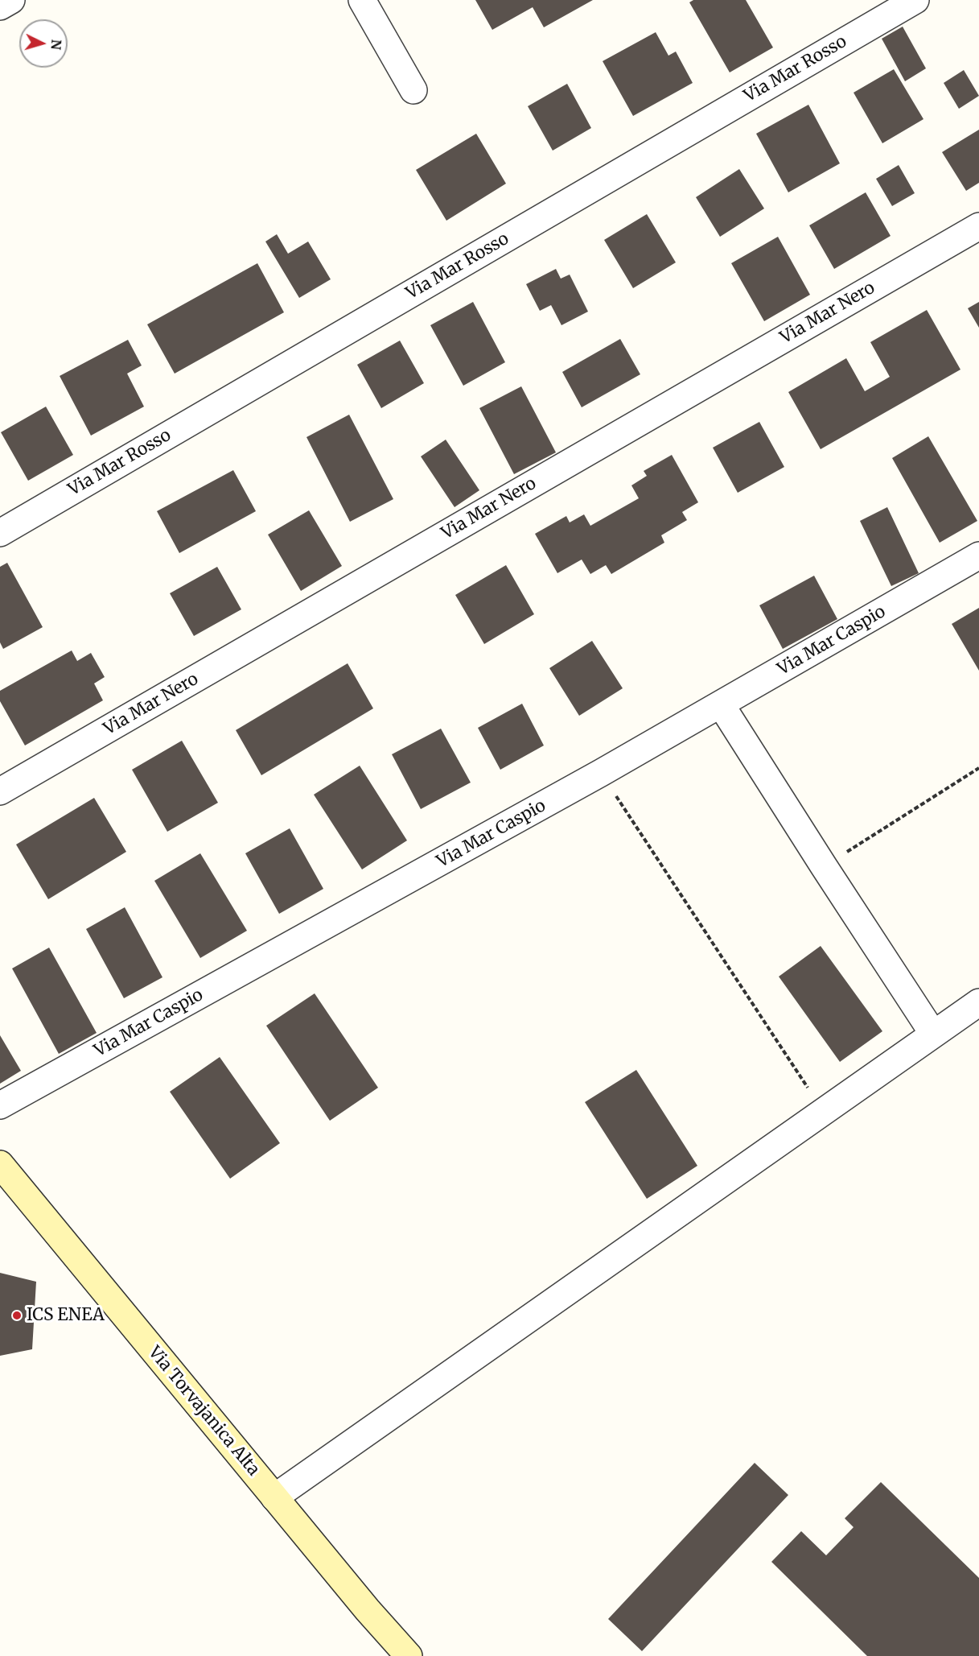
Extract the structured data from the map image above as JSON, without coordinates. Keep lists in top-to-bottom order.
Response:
{
  "streets": {
    "street": [
      "Via Mar Rosso",
      "Via Mar Nero",
      "Via Mar Caspio",
      "Via Torvajanica Alta"
    ]
  },
  "places": ["ICS ENEA"],
  "north": "right"
}
